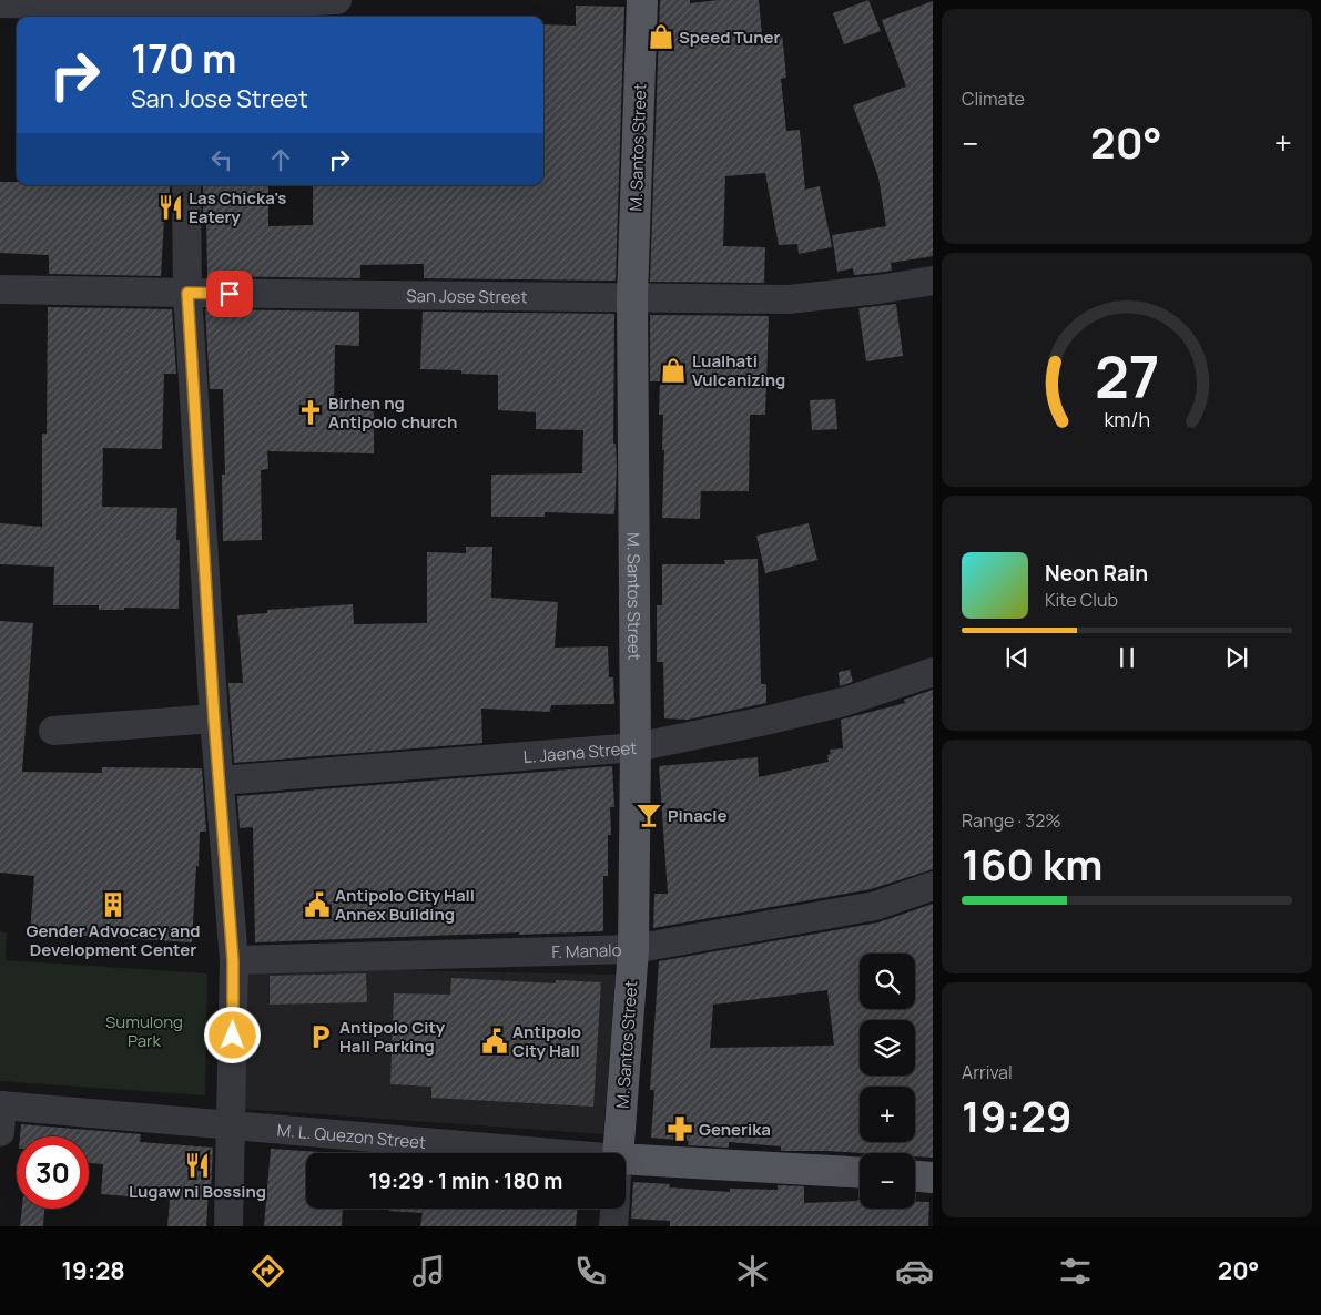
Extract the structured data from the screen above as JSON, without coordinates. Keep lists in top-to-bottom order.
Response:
{
  "streets": {
    "main road": ["M. Santos Street", "M. L. Quezon Street"],
    "street": ["San Jose Street", "L. Jaena Street", "F. Manalo"]
  },
  "crossings": [
    ["M. Santos Street", "San Jose Street"],
    ["M. Santos Street", "L. Jaena Street"],
    ["M. Santos Street", "F. Manalo"]
  ],
  "parks": ["Sumulong Park"],
  "places": {
    "shop": ["Speed Tuner", "Lualhati Vulcanizing"],
    "restaurant": ["Las Chicka's Eatery", "Lugaw ni Bossing"],
    "church": ["Birhen ng Antipolo church"],
    "bar": ["Pinacle"],
    "building": ["Gender Advocacy and Development Center"],
    "public building": ["Antipolo City Hall Annex Building", "Antipolo City Hall"],
    "parking": ["Antipolo City Hall Parking"],
    "pharmacy": ["Generika"]
  },
  "page": {
    "tile": [
      "Climate",
      ["Range · 32%", "160 km"],
      ["Arrival", "19:29"]
    ],
    "turn": ["170 m", "San Jose Street"],
    "heat": ["−", "20°", "+"],
    "song": ["Neon Rain", "Kite Club"],
    "map_buttons": ["+", "−"],
    "limit": "30",
    "trip": "19:29 · 1 min · 180 m",
    "tabs": ["19:28", "20°"],
    "gauge": ["27", "km/h"]
  }
}
